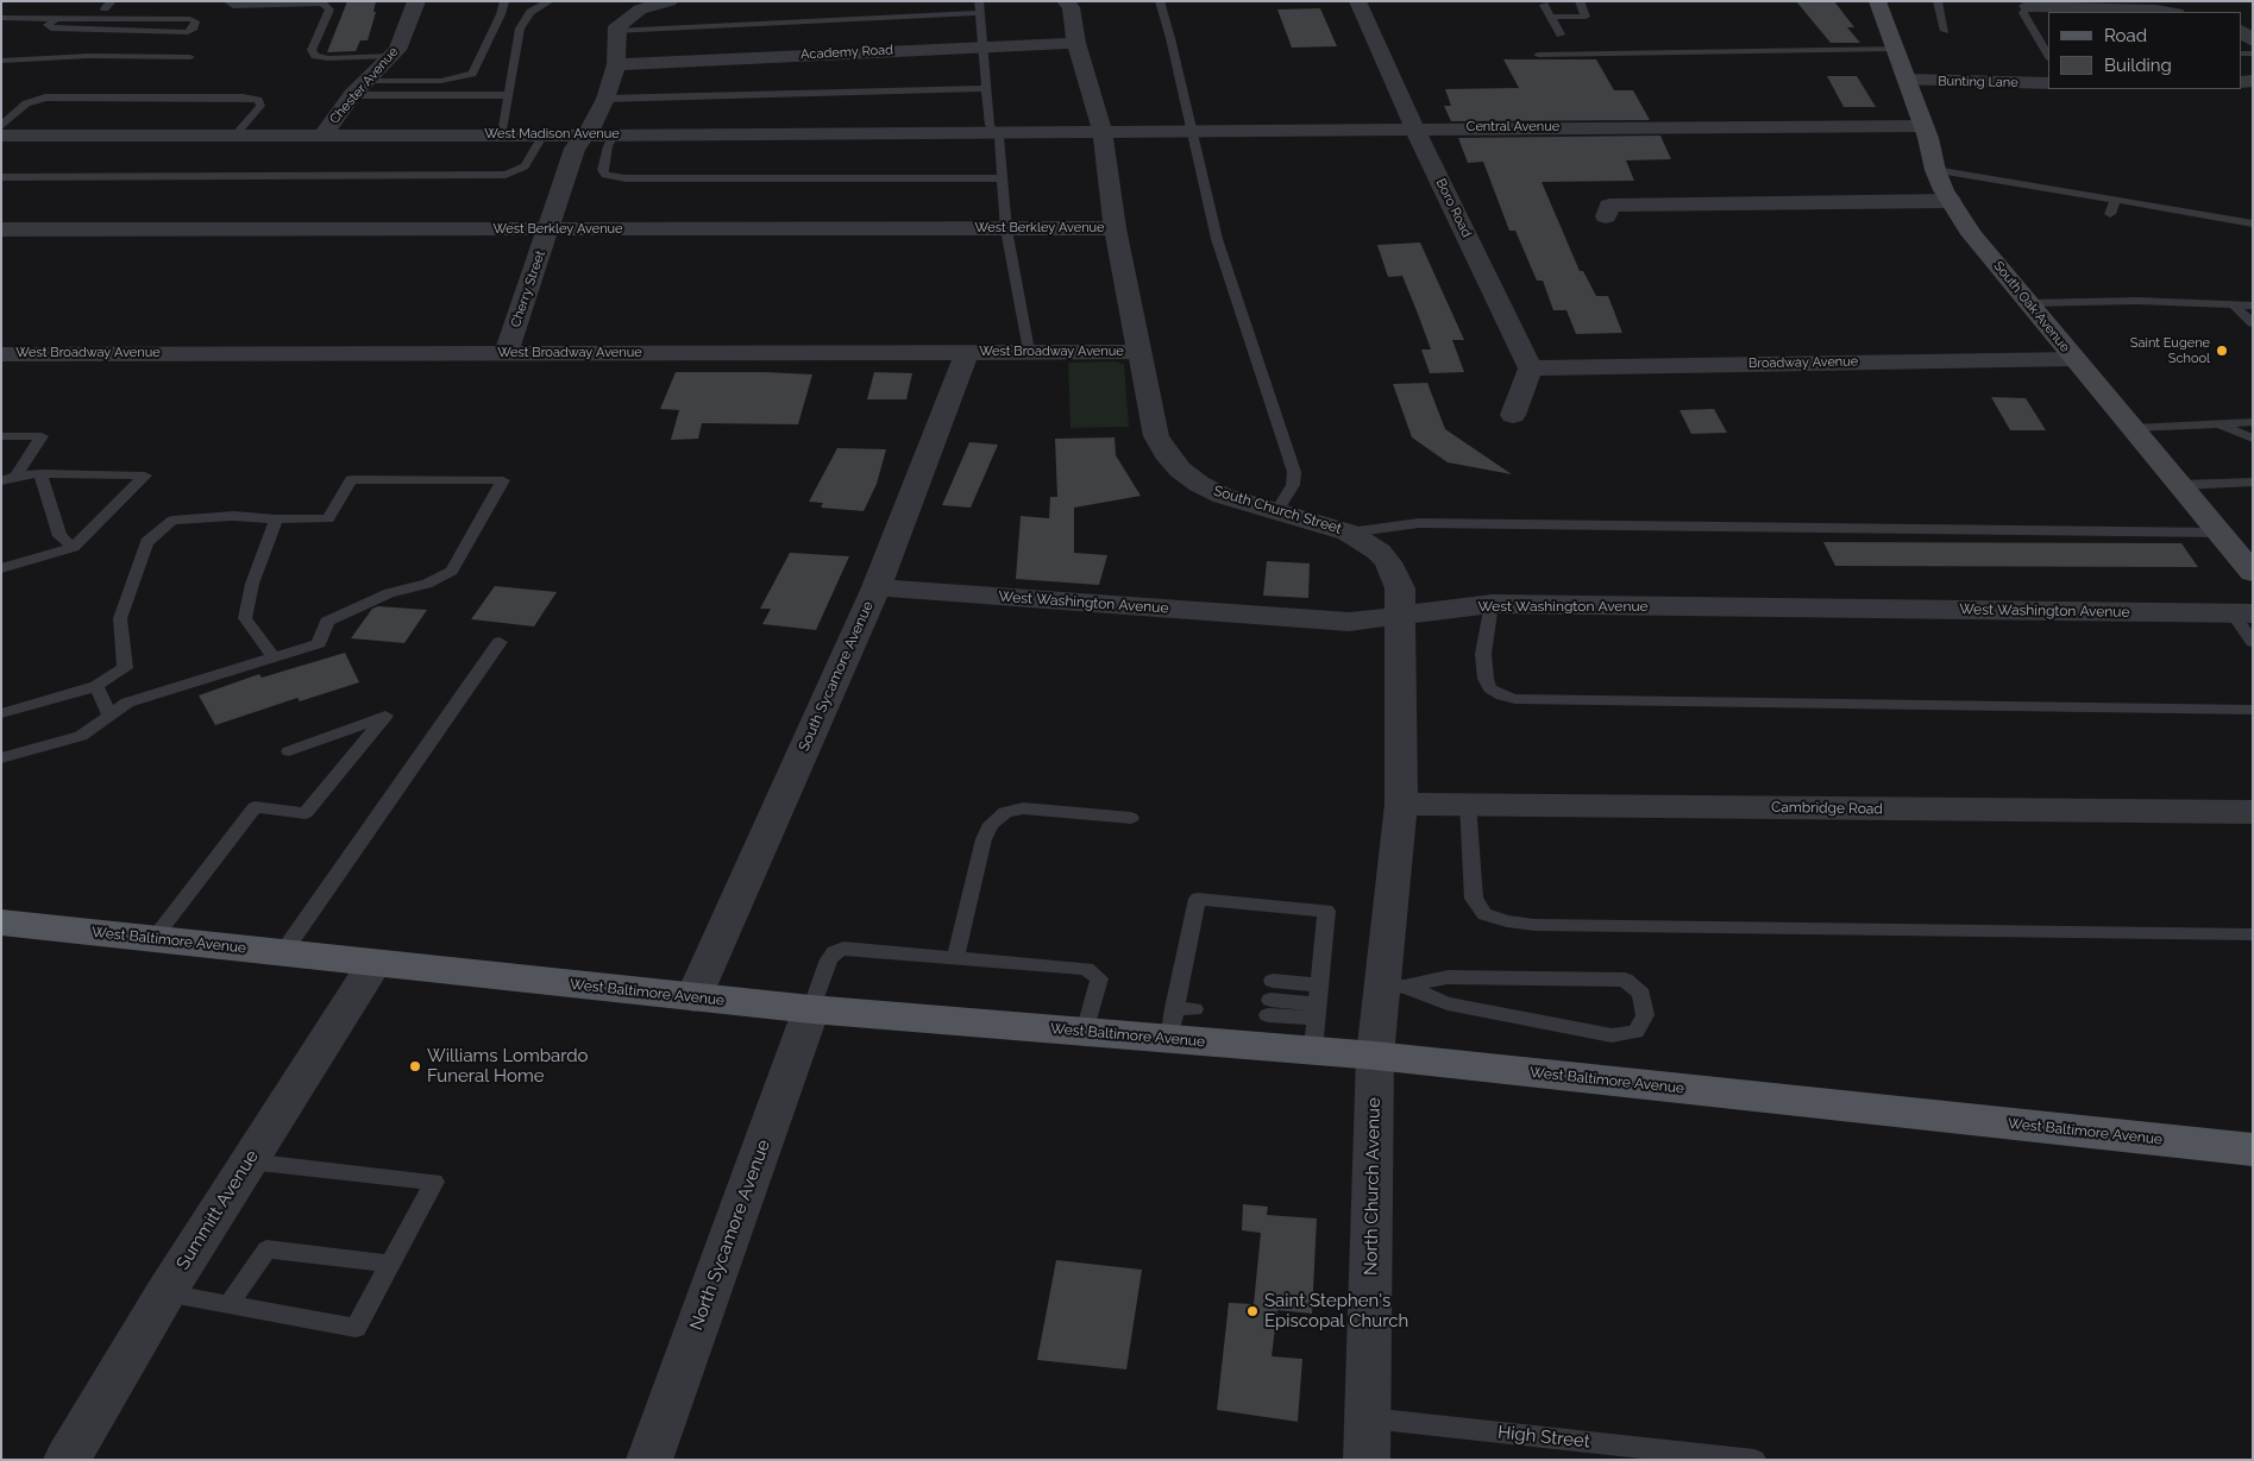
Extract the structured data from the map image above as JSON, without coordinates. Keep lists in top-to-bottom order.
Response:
{
  "streets": {
    "main road": ["South Oak Avenue", "West Baltimore Avenue"],
    "street": [
      "Academy Road",
      "Bunting Lane",
      "Chester Avenue",
      "Central Avenue",
      "West Madison Avenue",
      "Boro Road",
      "West Berkley Avenue",
      "Cherry Street",
      "West Broadway Avenue",
      "Broadway Avenue",
      "South Church Street",
      "West Washington Avenue",
      "South Sycamore Avenue",
      "Cambridge Road",
      "North Church Avenue",
      "Summitt Avenue",
      "North Sycamore Avenue"
    ],
    "lane": ["High Street"]
  },
  "crossings": [
    ["Academy Road", "Cherry Street"],
    ["Academy Road", "South Church Street"],
    ["Bunting Lane", "South Oak Avenue"],
    ["Chester Avenue", "West Madison Avenue"],
    ["Central Avenue", "West Madison Avenue"],
    ["Central Avenue", "Boro Road"],
    ["Central Avenue", "South Oak Avenue"],
    ["Central Avenue", "South Church Street"],
    ["West Madison Avenue", "Cherry Street"],
    ["West Madison Avenue", "South Church Street"],
    ["Boro Road", "Broadway Avenue"],
    ["West Berkley Avenue", "Cherry Street"],
    ["West Berkley Avenue", "South Church Street"],
    ["Cherry Street", "West Broadway Avenue"],
    ["South Oak Avenue", "Broadway Avenue"],
    ["West Broadway Avenue", "South Church Street"],
    ["West Broadway Avenue", "South Sycamore Avenue"],
    ["South Church Street", "West Washington Avenue"],
    ["South Church Street", "Cambridge Road"],
    ["South Church Street", "West Baltimore Avenue"],
    ["South Church Street", "North Church Avenue"],
    ["West Washington Avenue", "South Sycamore Avenue"],
    ["South Sycamore Avenue", "West Baltimore Avenue"],
    ["West Baltimore Avenue", "North Church Avenue"],
    ["West Baltimore Avenue", "Summitt Avenue"],
    ["West Baltimore Avenue", "North Sycamore Avenue"],
    ["North Church Avenue", "High Street"]
  ],
  "places": ["Saint Eugene School", "Williams Lombardo Funeral Home", "Saint Stephen's Episcopal Church"],
  "legend": ["Road", "Building"]
}
